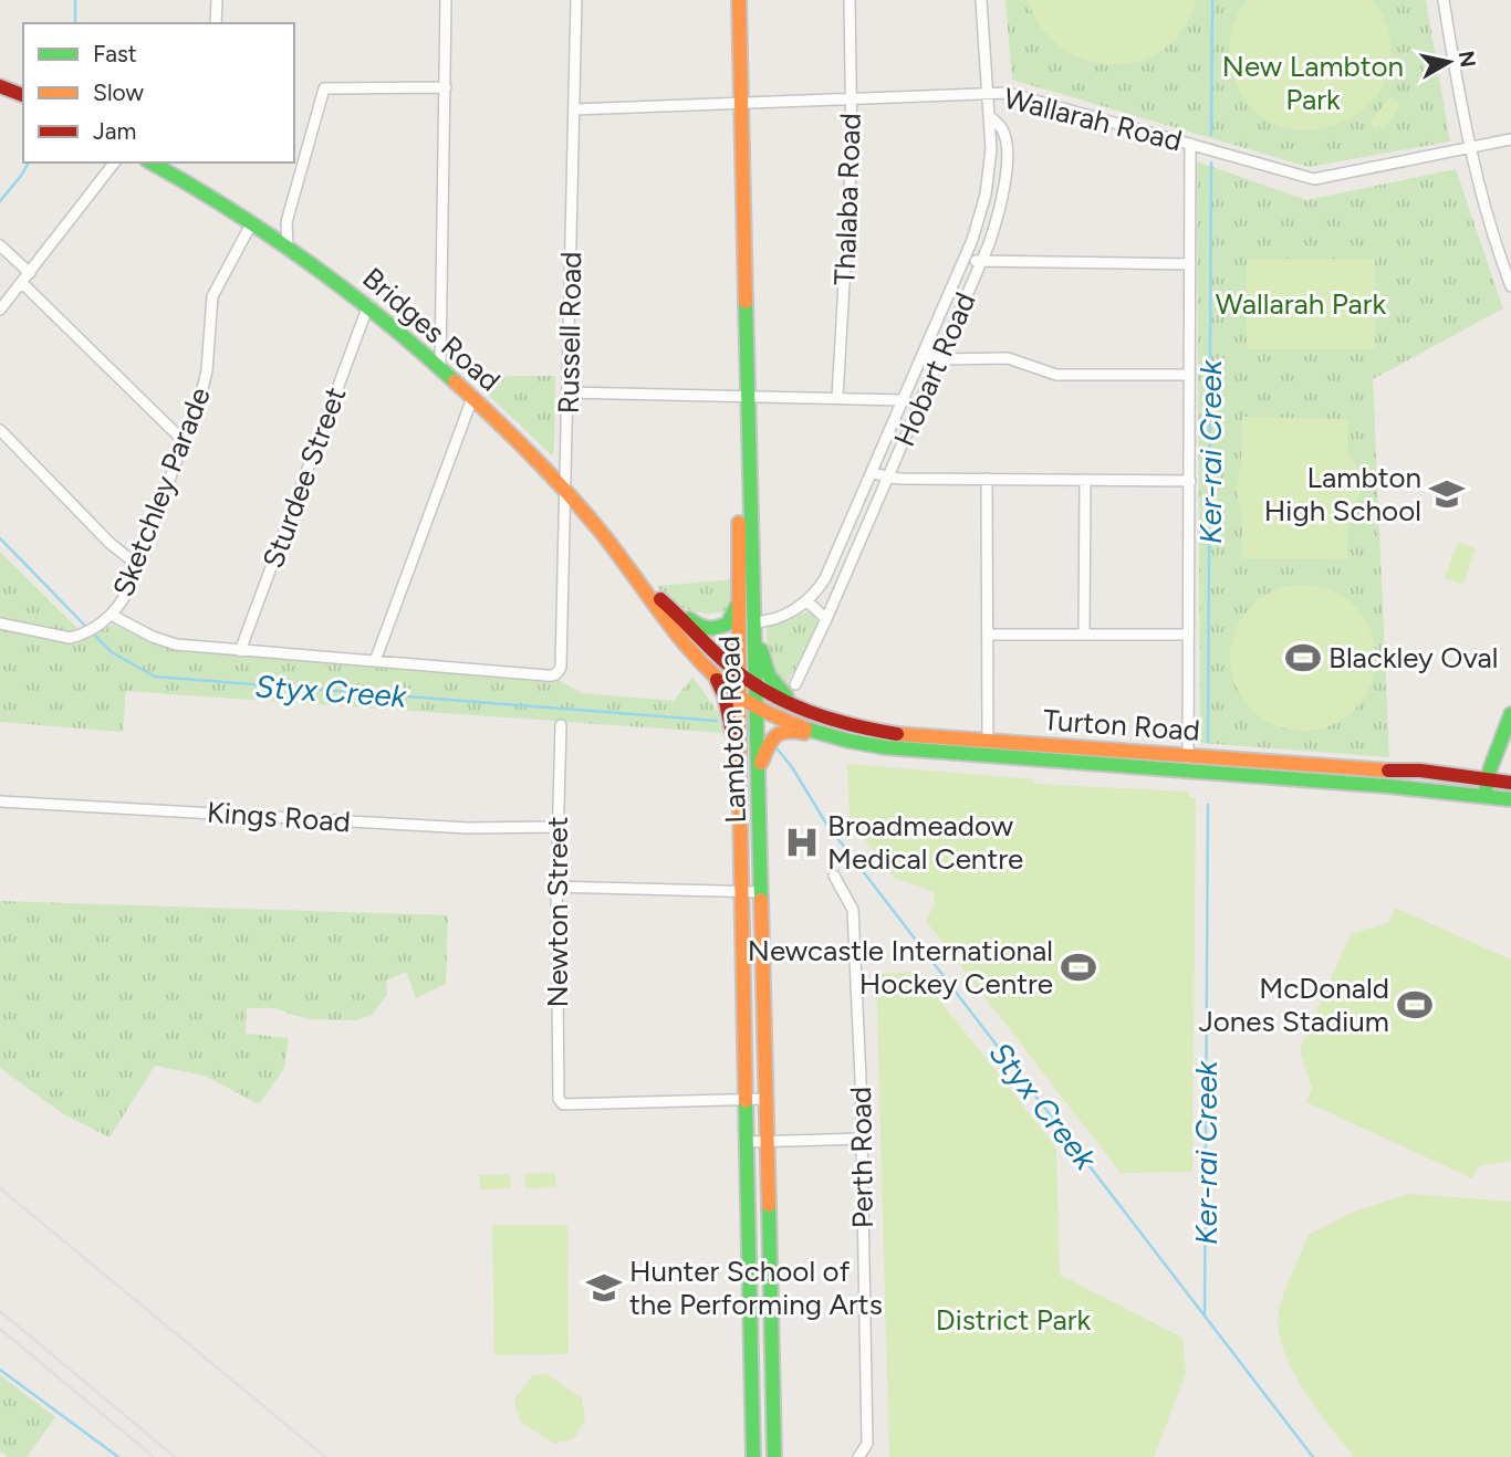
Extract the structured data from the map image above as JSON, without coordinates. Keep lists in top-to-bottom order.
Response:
{
  "streets": {
    "main road": ["Bridges Road", "Turton Road", "Lambton Road"],
    "street": [
      "Wallarah Road",
      "Thalaba Road",
      "Russell Road",
      "Hobart Road",
      "Sturdee Street",
      "Sketchley Parade",
      "Kings Road",
      "Newton Street",
      "Perth Road"
    ]
  },
  "crossings": [
    ["Wallarah Road", "Thalaba Road"],
    ["Wallarah Road", "Russell Road"],
    ["Wallarah Road", "Hobart Road"],
    ["Wallarah Road", "Lambton Road"],
    ["Bridges Road", "Russell Road"],
    ["Bridges Road", "Sturdee Street"],
    ["Bridges Road", "Sketchley Parade"],
    ["Bridges Road", "Turton Road"],
    ["Bridges Road", "Lambton Road"],
    ["Hobart Road", "Lambton Road"],
    ["Turton Road", "Lambton Road"],
    ["Lambton Road", "Newton Street"],
    ["Kings Road", "Newton Street"]
  ],
  "water": ["Ker-rai Creek", "Styx Creek"],
  "parks": ["New Lambton Park", "Wallarah Park", "District Park"],
  "places": {
    "school or university": ["Lambton High School", "Hunter School of the Performing Arts"],
    "sports": ["Blackley Oval", "Newcastle International Hockey Centre", "McDonald Jones Stadium"],
    "hospital": ["Broadmeadow Medical Centre"]
  },
  "legend": ["Fast", "Slow", "Jam"],
  "north": "right"
}
